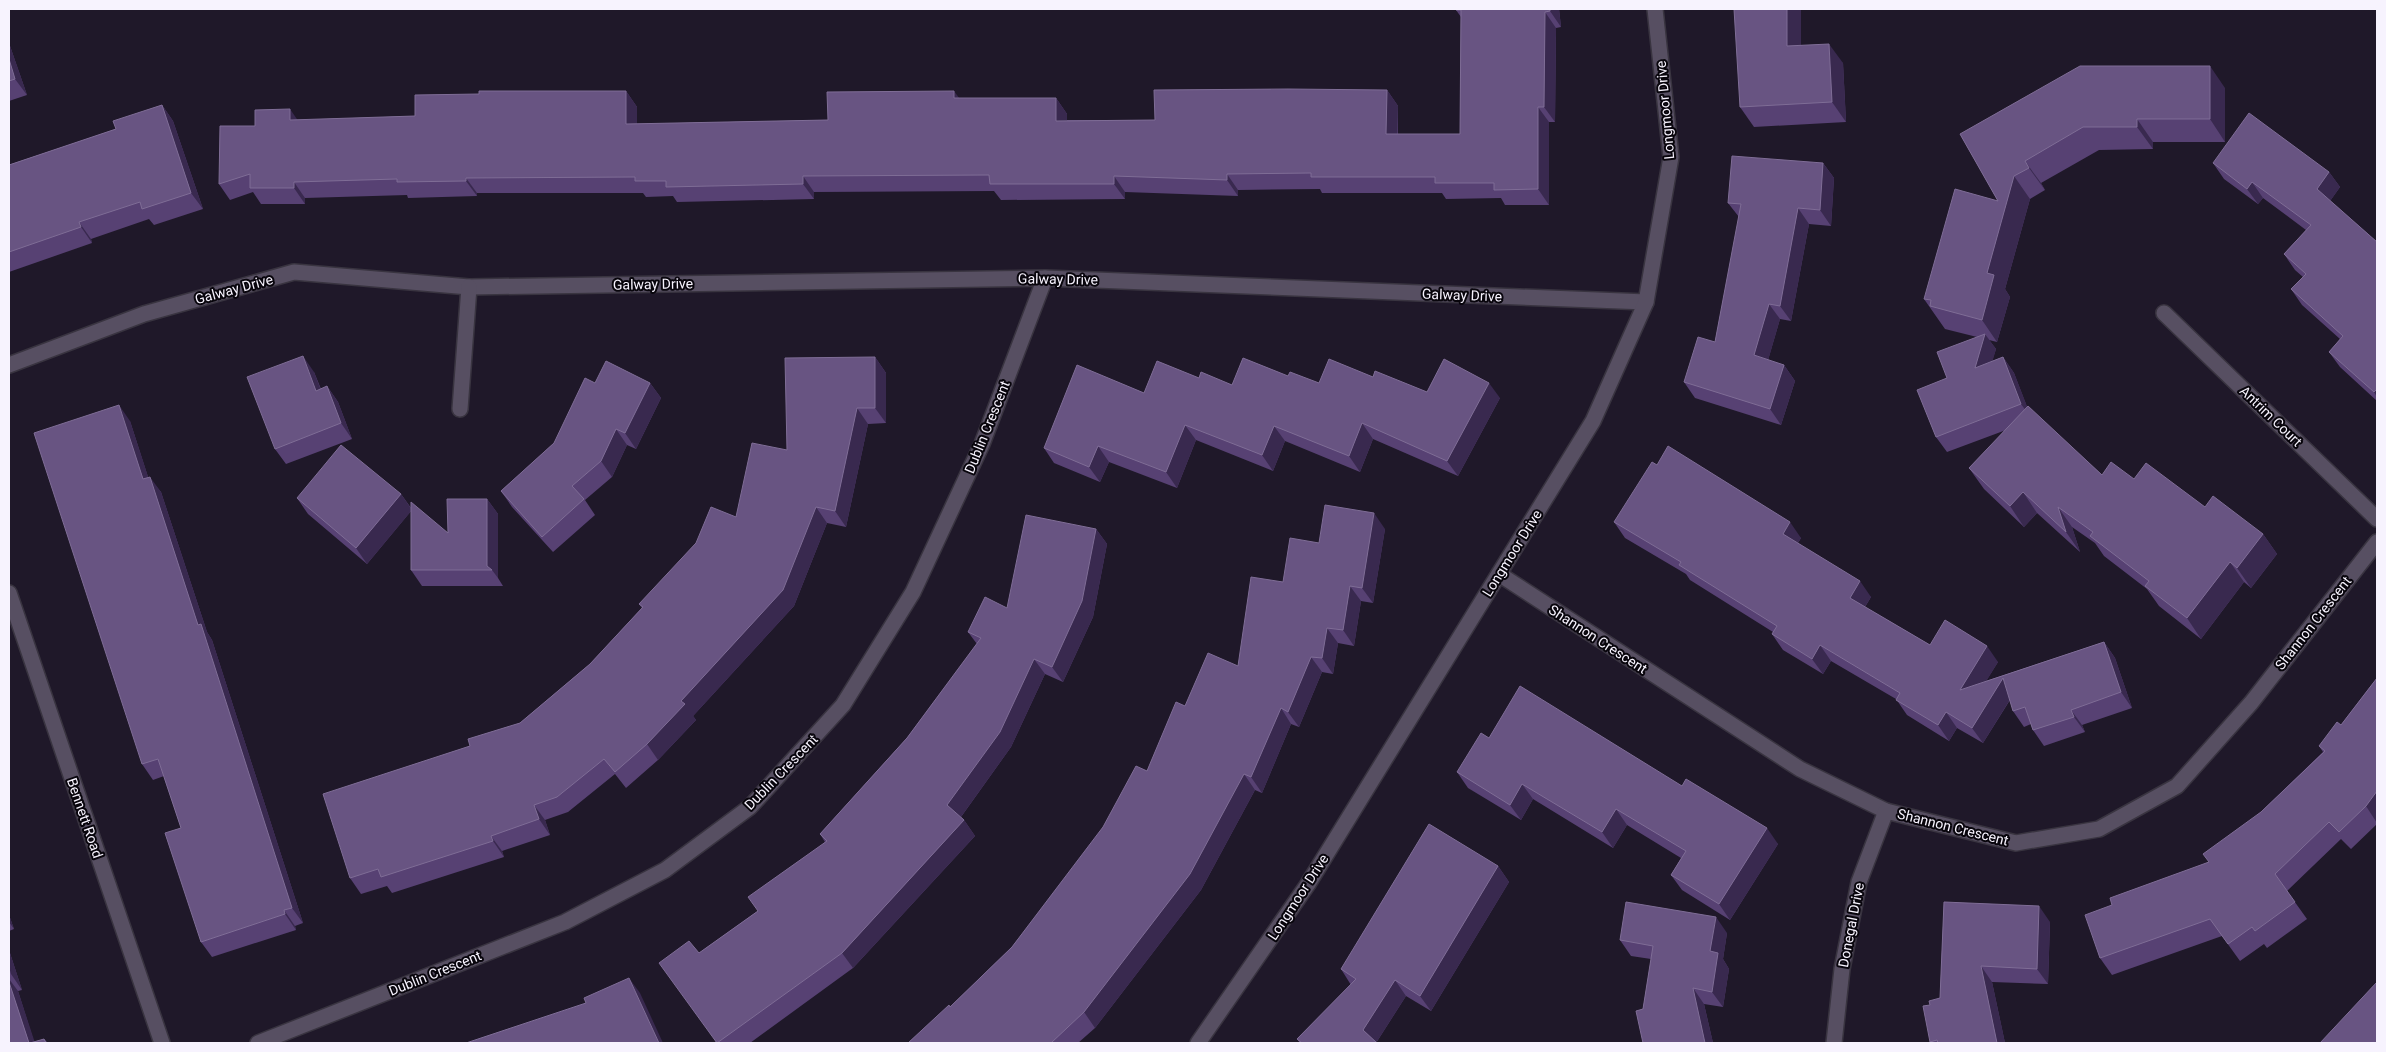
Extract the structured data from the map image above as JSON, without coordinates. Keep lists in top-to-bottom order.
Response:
{
  "streets": {
    "street": [
      "Longmoor Drive",
      "Galway Drive",
      "Antrim Court",
      "Dublin Crescent",
      "Shannon Crescent",
      "Bennett Road",
      "Donegal Drive"
    ]
  },
  "crossings": [
    ["Longmoor Drive", "Galway Drive"],
    ["Longmoor Drive", "Shannon Crescent"],
    ["Galway Drive", "Dublin Crescent"],
    ["Shannon Crescent", "Donegal Drive"]
  ]
}
